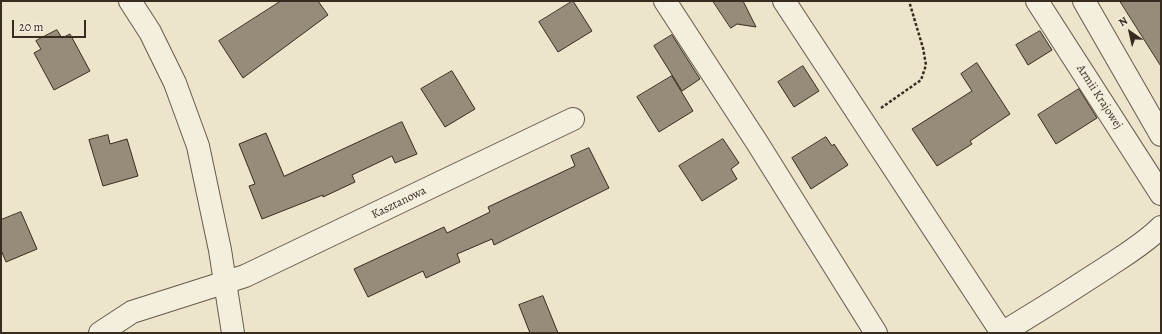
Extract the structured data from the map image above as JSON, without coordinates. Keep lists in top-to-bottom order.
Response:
{
  "streets": {
    "street": ["Armii Krajowej", "Kasztanowa"]
  },
  "scale_bar": "20 m",
  "north": "top left"
}
